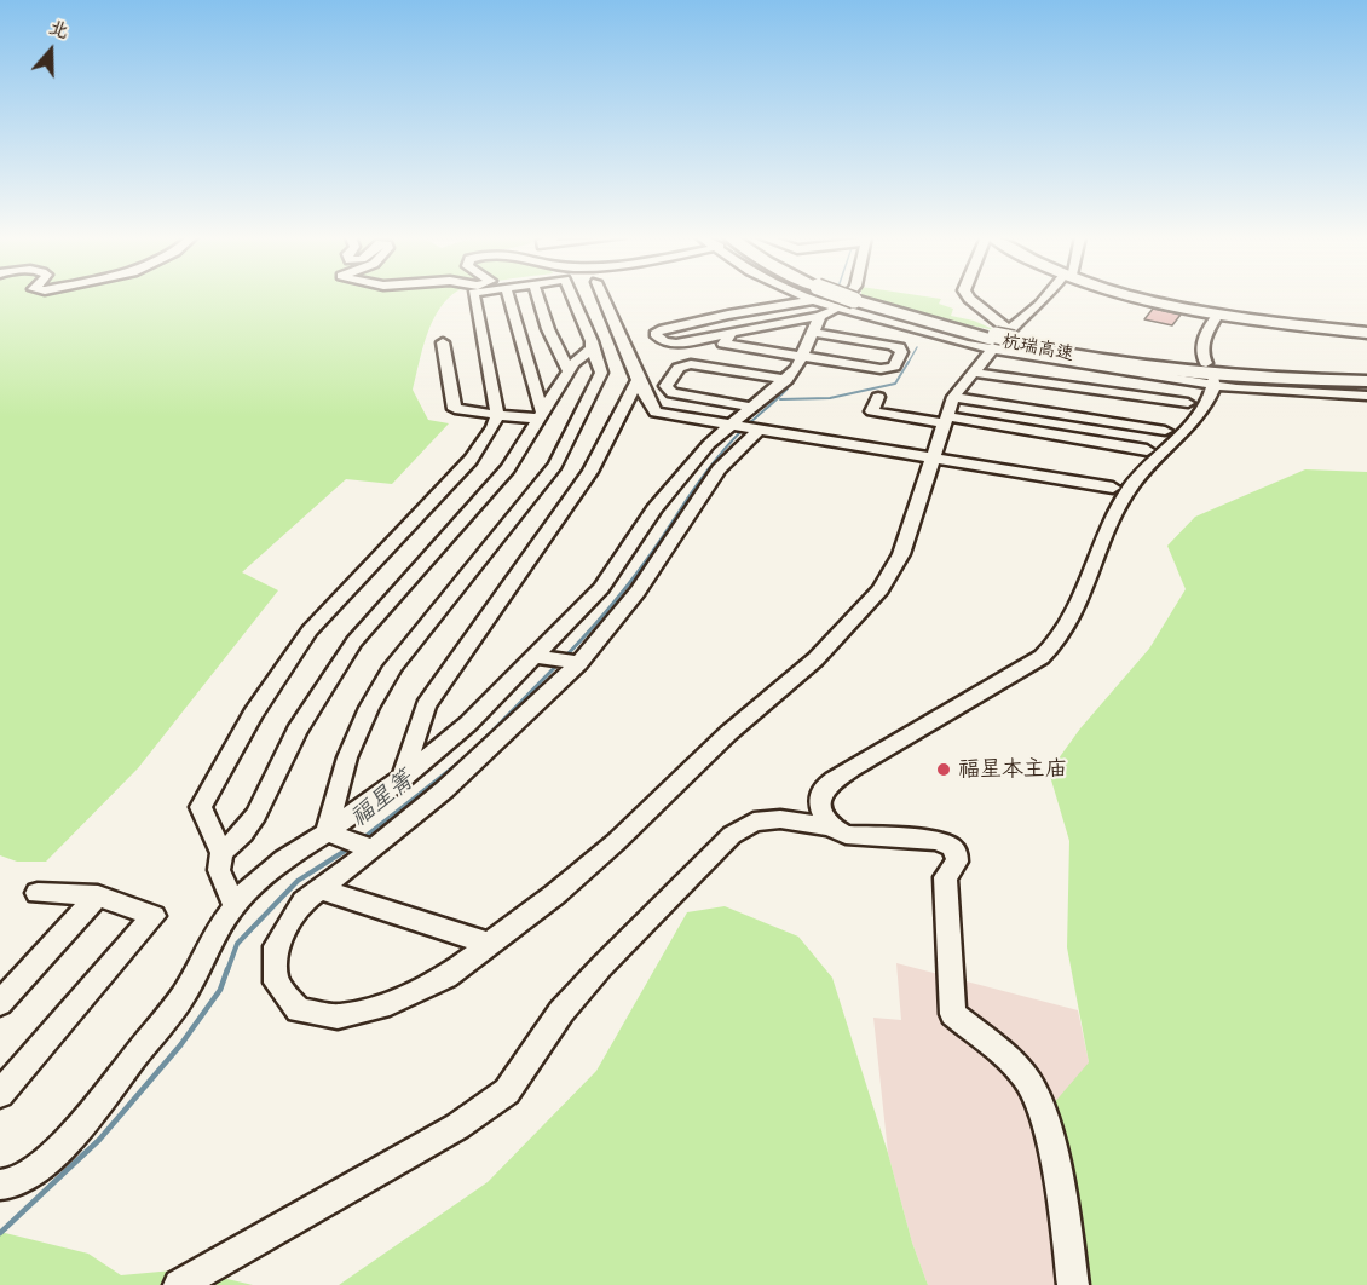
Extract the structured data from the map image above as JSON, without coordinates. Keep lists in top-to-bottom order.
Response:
{
  "streets": {
    "highway": ["杭瑞高速"]
  },
  "water": ["福星箐"],
  "places": ["福星本主庙"],
  "north": "top"
}
